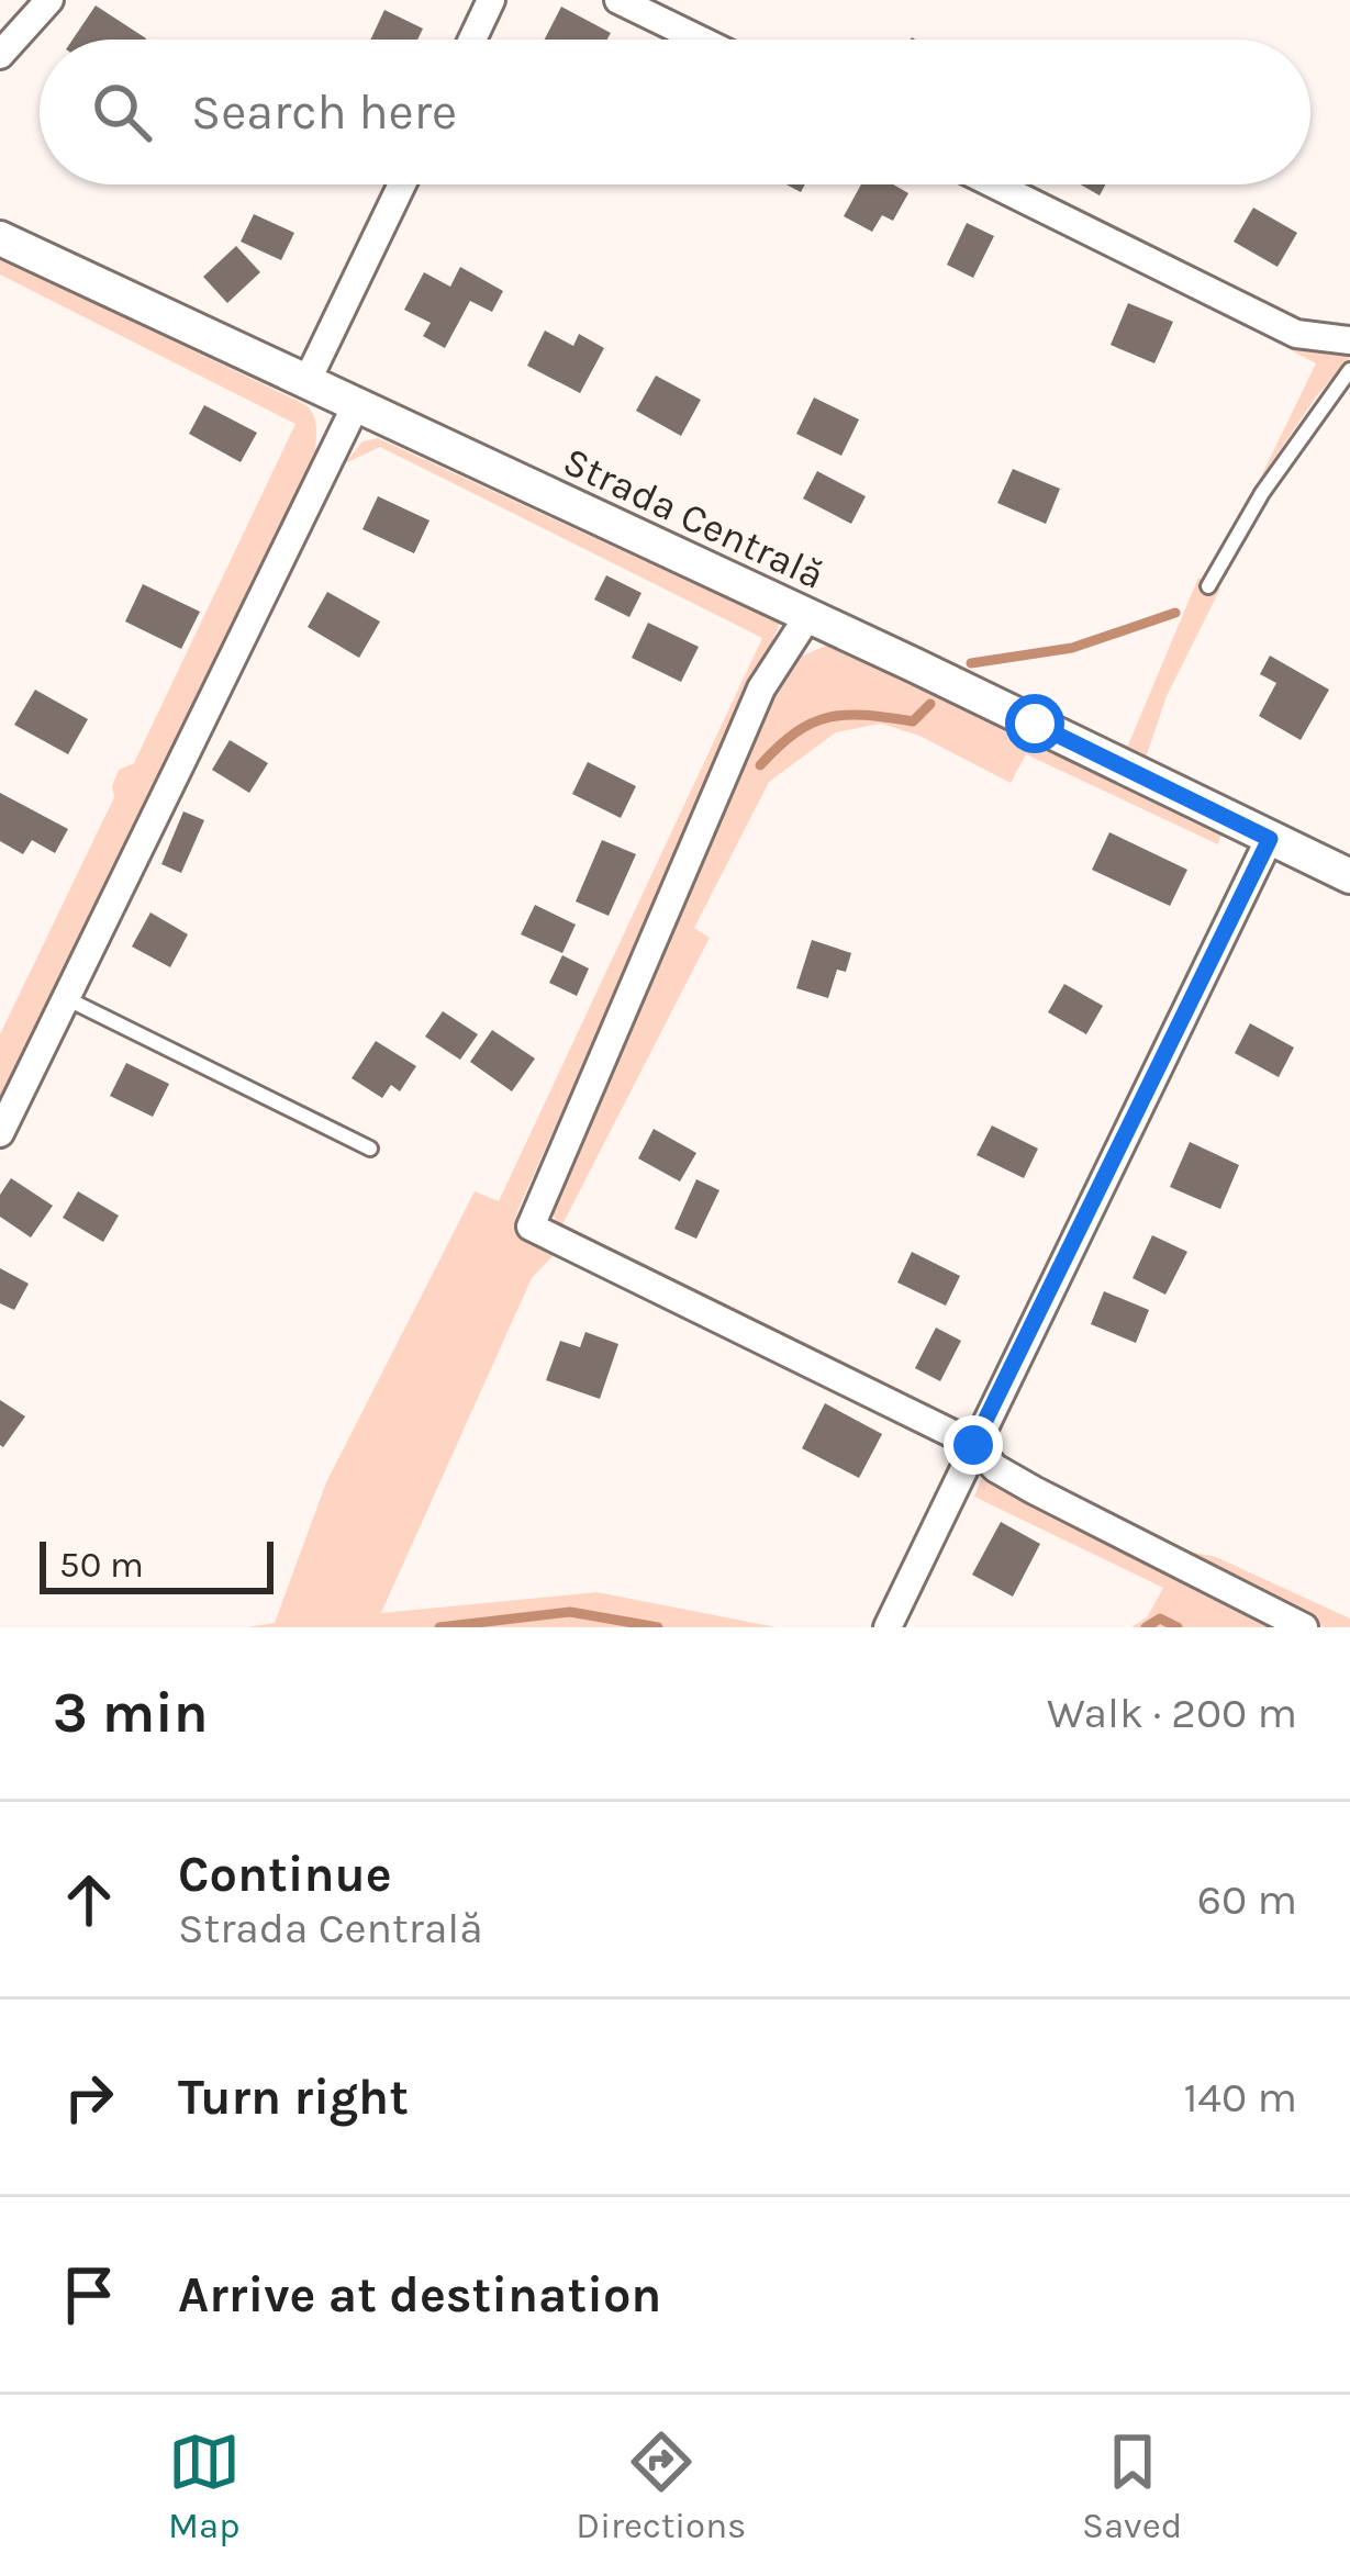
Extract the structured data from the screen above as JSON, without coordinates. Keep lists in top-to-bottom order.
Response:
{
  "streets": {
    "street": ["Strada Centrală"]
  },
  "scale_bar": "50 m",
  "page": {
    "search": "Search here",
    "scale": "50 m",
    "heading": ["3 min", "Walk · 200 m"],
    "list": [
      ["Continue", "Strada Centrală", "60 m"],
      ["Turn right", "140 m"],
      "Arrive at destination"
    ],
    "nav": ["Map", "Directions", "Saved"]
  }
}
